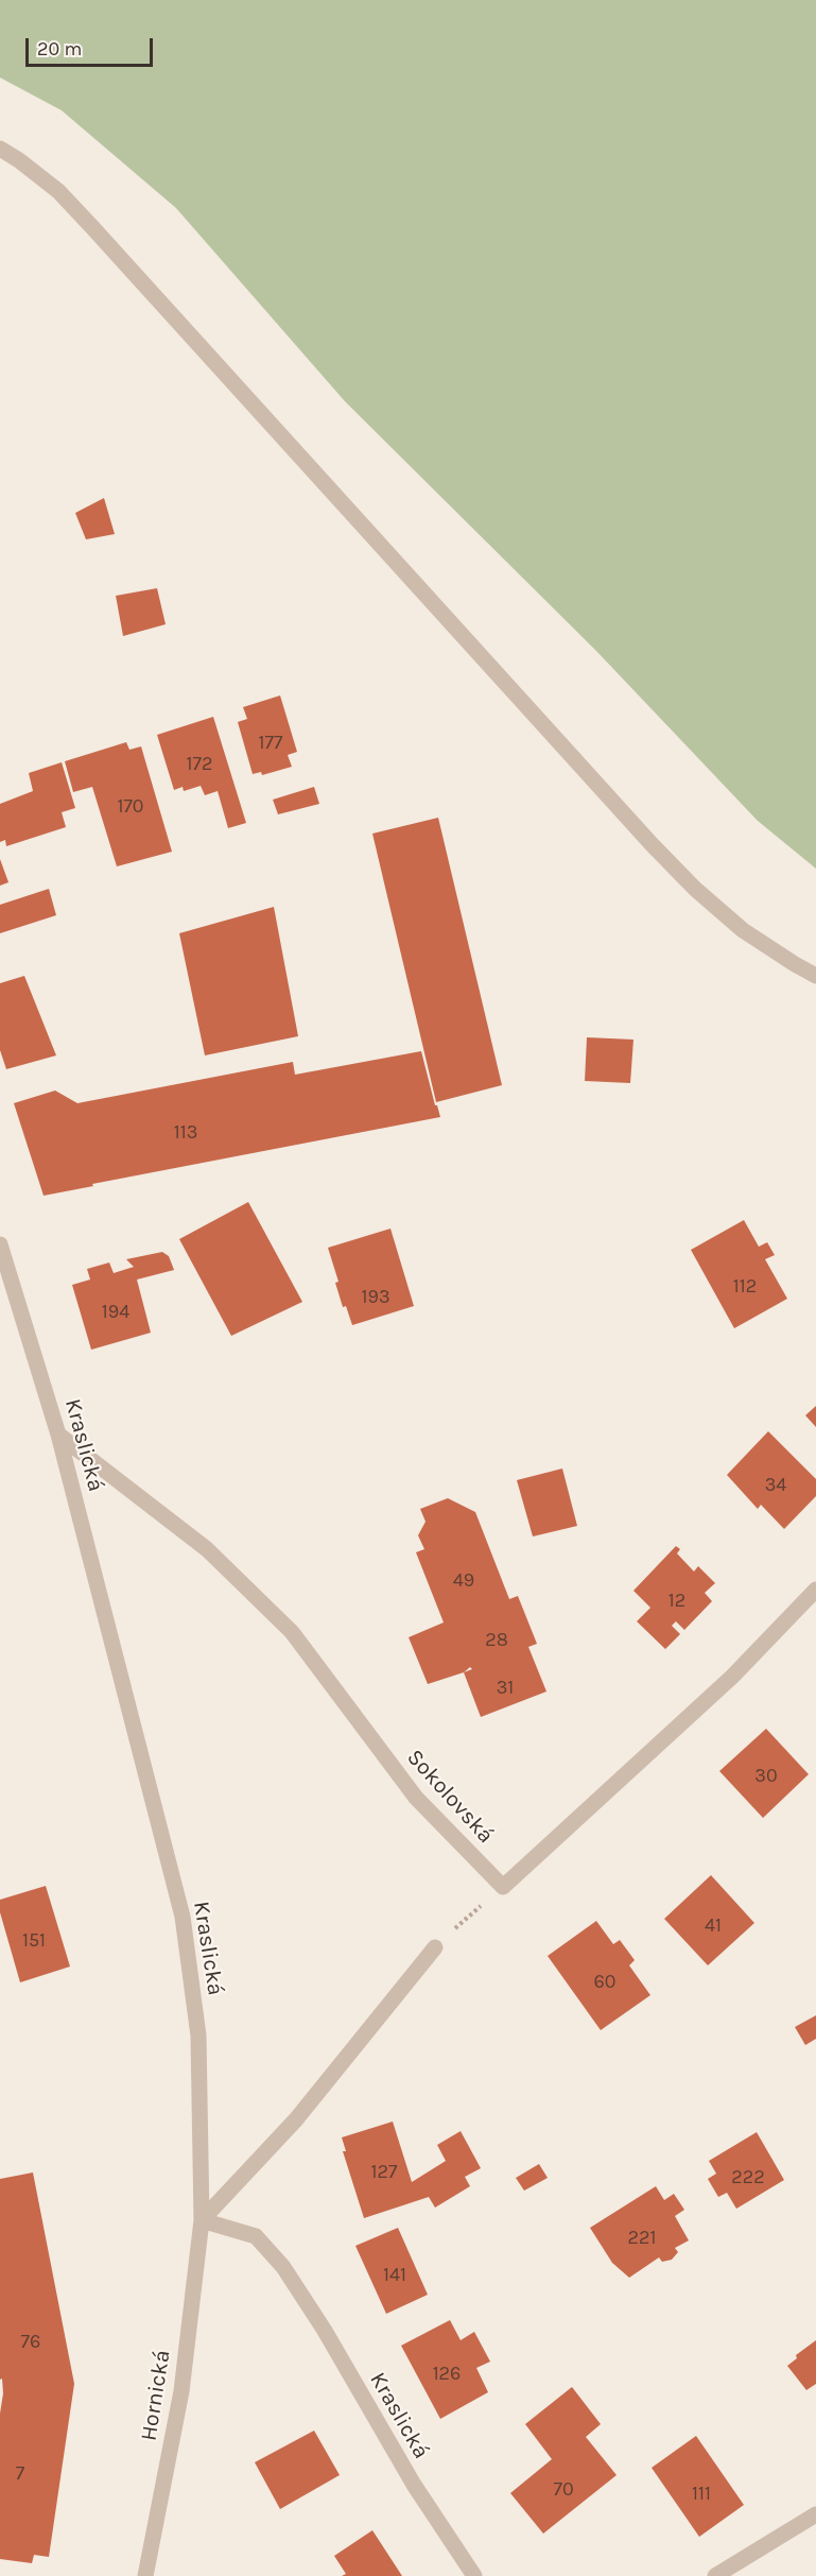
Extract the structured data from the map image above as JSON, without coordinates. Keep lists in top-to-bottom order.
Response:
{
  "streets": {
    "street": ["Kraslická", "Sokolovská", "Hornická"]
  },
  "crossings": [
    ["Kraslická", "Sokolovská"],
    ["Kraslická", "Hornická"]
  ],
  "house_numbers": [
    "177",
    "172",
    "170",
    "113",
    "112",
    "193",
    "194",
    "34",
    "49",
    "12",
    "28",
    "31",
    "30",
    "41",
    "151",
    "60",
    "127",
    "222",
    "221",
    "141",
    "76",
    "126",
    "7",
    "70",
    "111"
  ],
  "scale_bar": "20 m"
}
